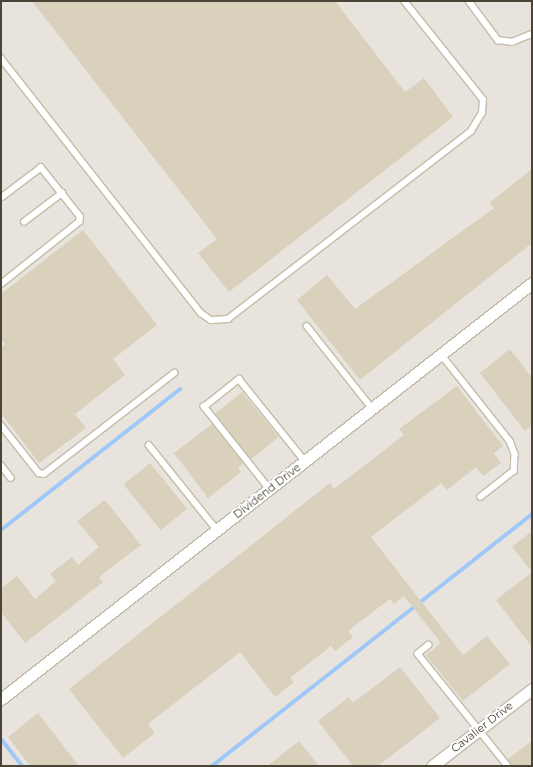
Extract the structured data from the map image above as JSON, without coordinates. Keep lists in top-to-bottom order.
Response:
{
  "streets": {
    "street": ["Dividend Drive", "Cavalier Drive"]
  }
}
